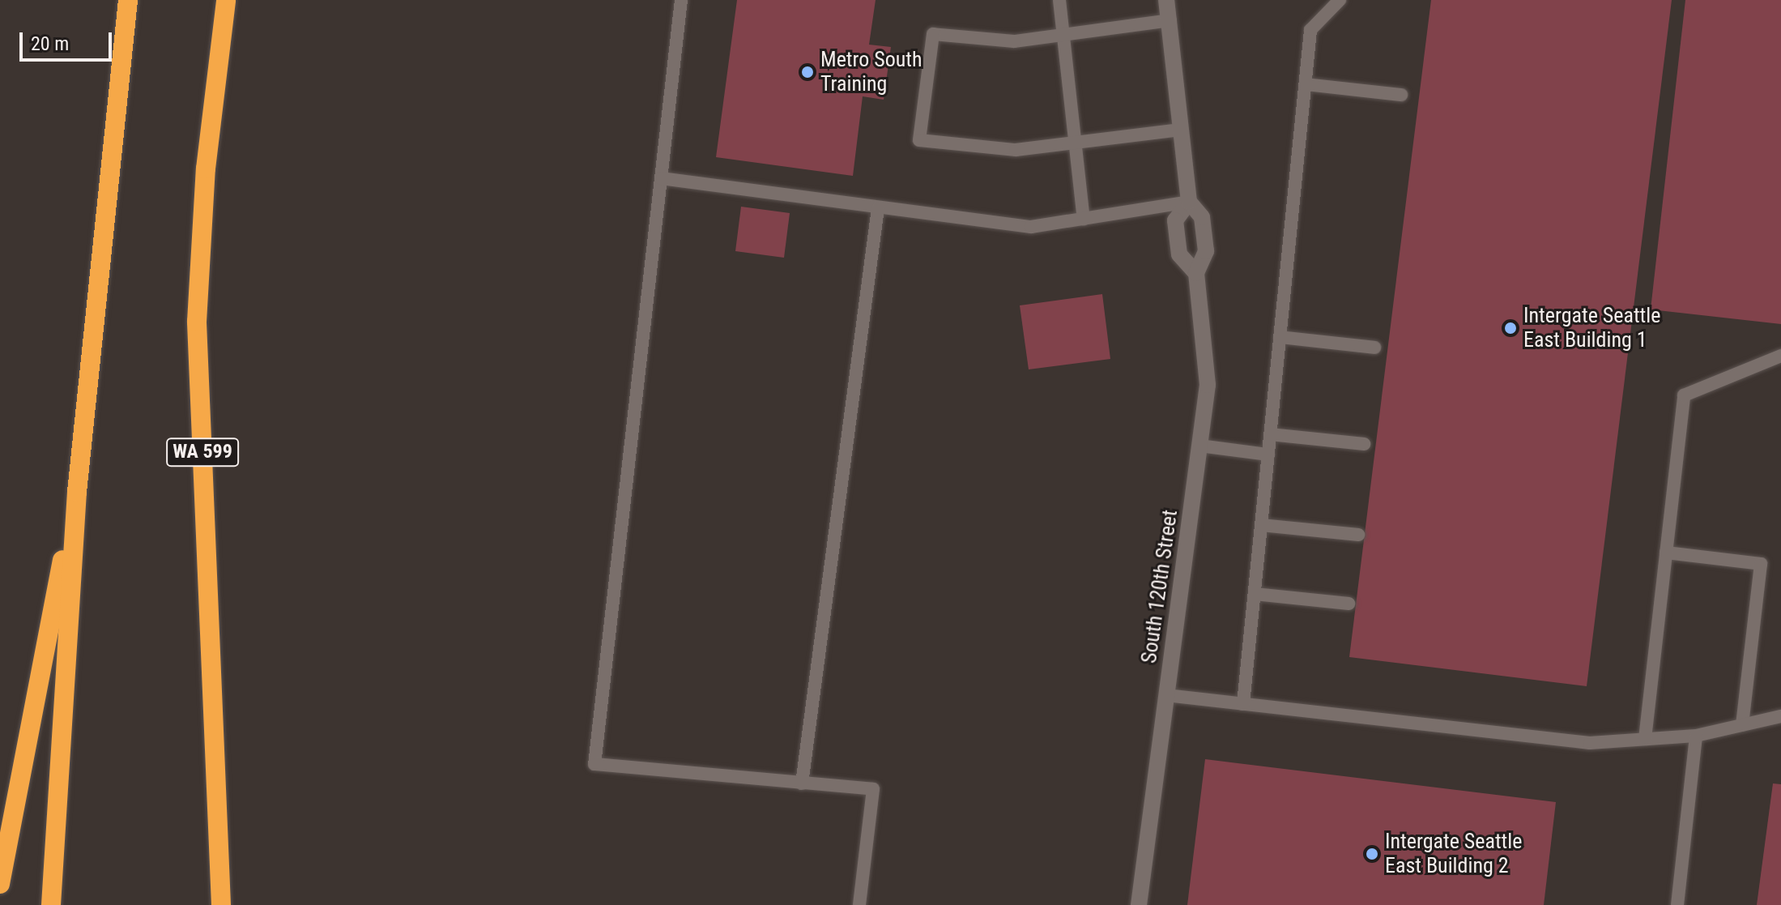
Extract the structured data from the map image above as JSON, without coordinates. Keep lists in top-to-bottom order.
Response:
{
  "streets": {
    "highway": ["WA 599"],
    "street": ["South 120th Street"]
  },
  "places": ["Metro South Training", "Intergate Seattle East Building 1", "Intergate Seattle East Building 2"],
  "scale_bar": "20 m"
}
